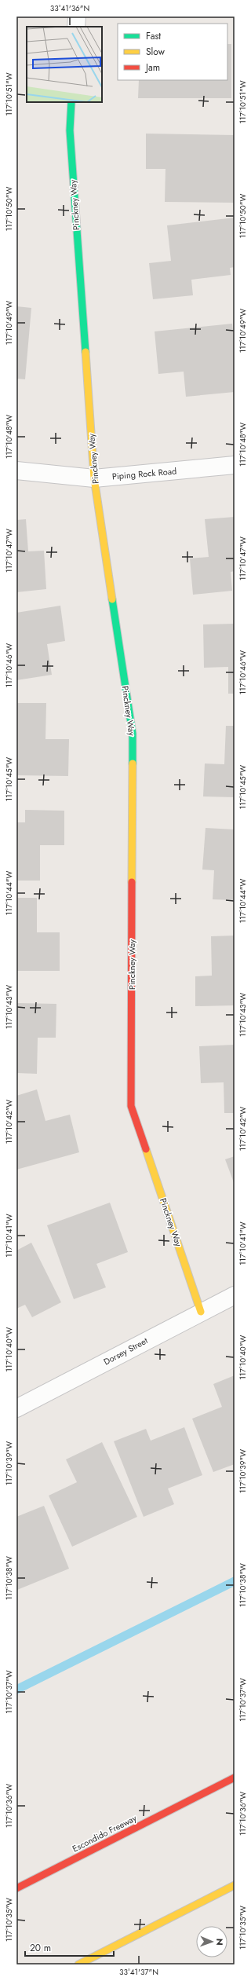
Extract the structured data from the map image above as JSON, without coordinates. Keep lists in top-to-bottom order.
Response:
{
  "streets": {
    "main road": ["Pinckney Way", "Escondido Freeway"],
    "street": ["Piping Rock Road", "Dorsey Street"]
  },
  "crossings": [
    ["Pinckney Way", "Piping Rock Road"],
    ["Pinckney Way", "Dorsey Street"]
  ],
  "legend": ["Fast", "Slow", "Jam"],
  "scale_bar": "20 m",
  "north": "right",
  "coordinates": [
    "33°41'36\"N",
    "117°10'51\"W",
    "117°10'50\"W",
    "117°10'49\"W",
    "117°10'48\"W",
    "117°10'47\"W",
    "117°10'46\"W",
    "117°10'45\"W",
    "117°10'44\"W",
    "117°10'43\"W",
    "117°10'42\"W",
    "117°10'41\"W",
    "117°10'40\"W",
    "117°10'39\"W",
    "117°10'38\"W",
    "117°10'37\"W",
    "117°10'36\"W",
    "117°10'35\"W",
    "33°41'37\"N"
  ]
}
